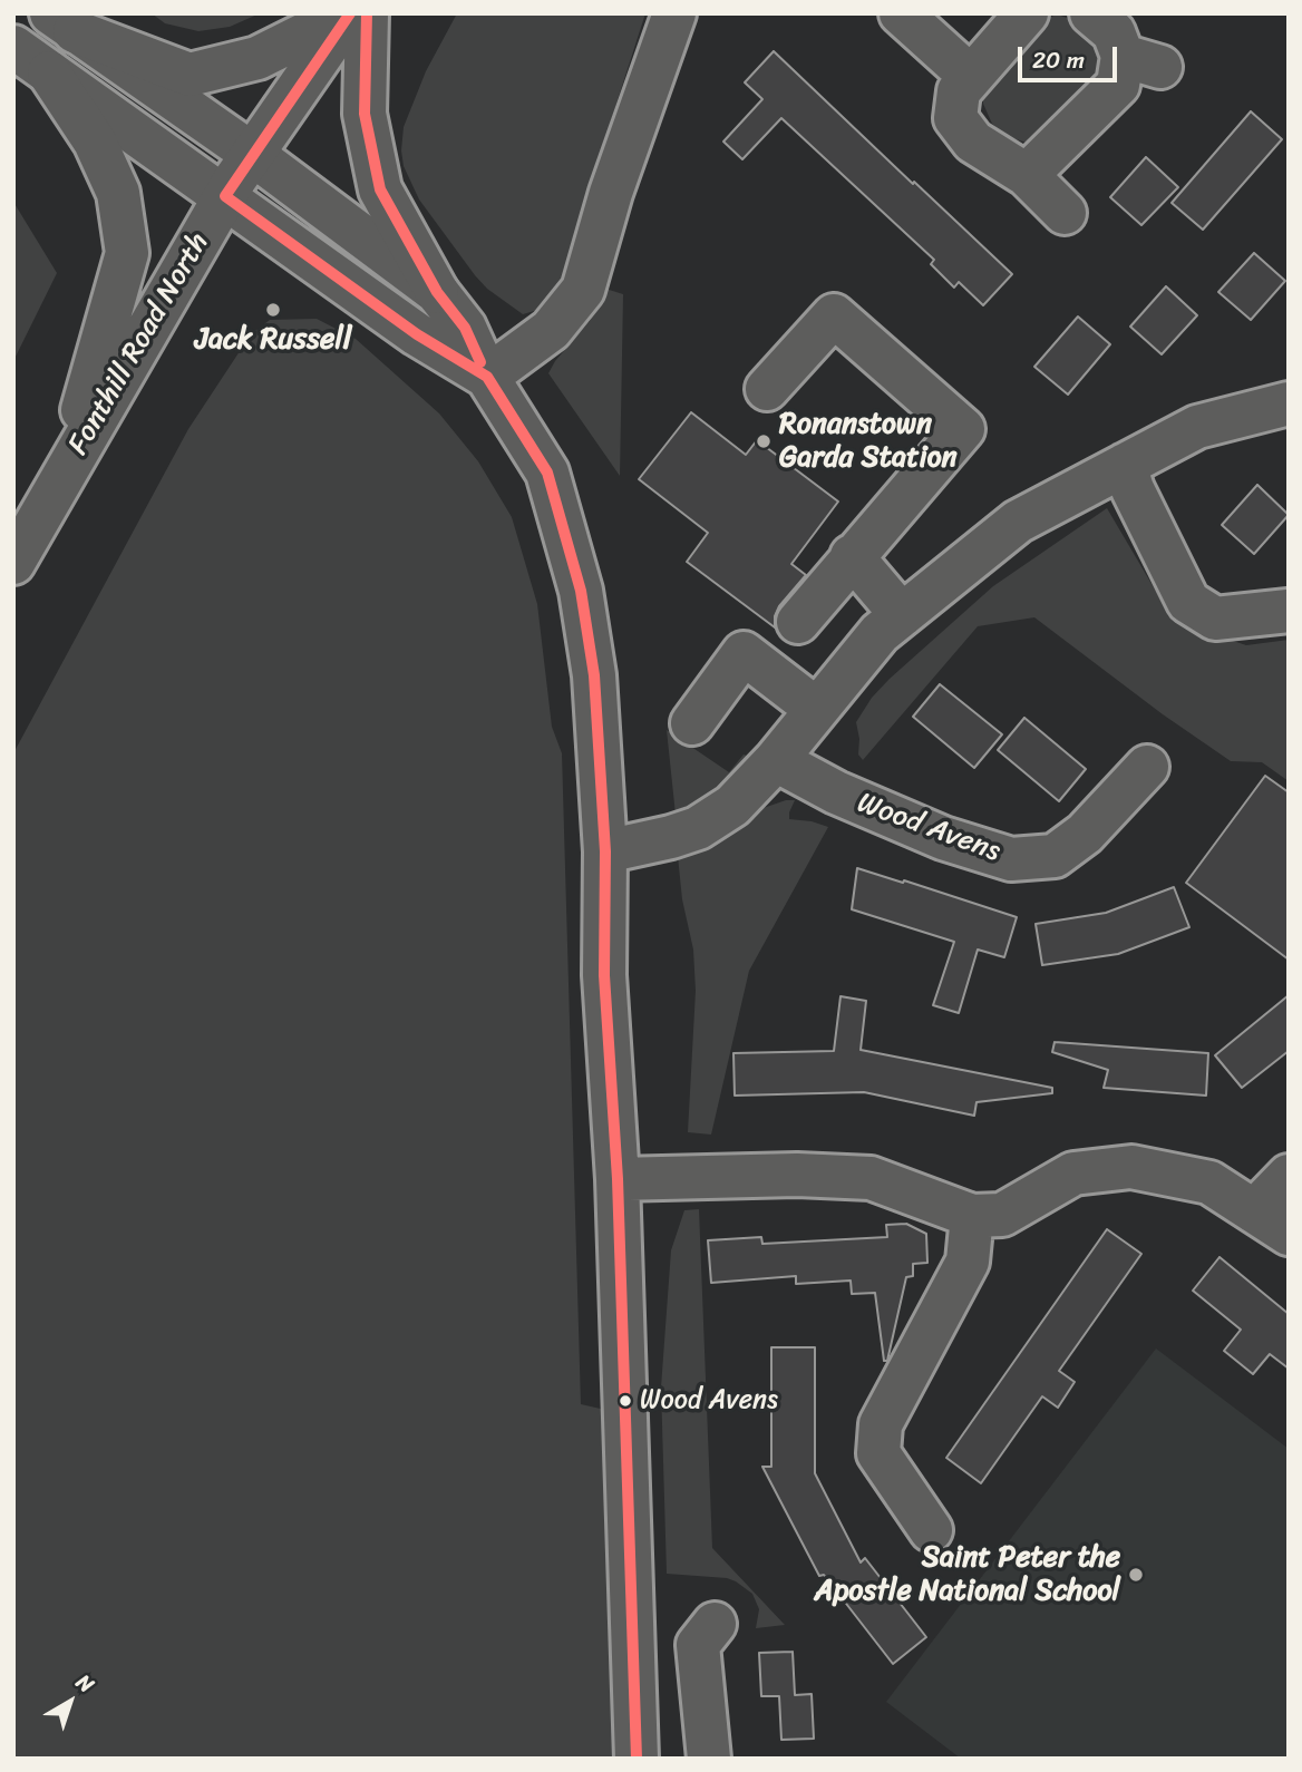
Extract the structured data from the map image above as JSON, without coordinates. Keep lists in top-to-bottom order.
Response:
{
  "streets": {
    "street": ["Fonthill Road North", "Wood Avens"]
  },
  "places": [
    "Jack Russell",
    "Ronanstown Garda Station",
    "Wood Avens",
    "Saint Peter the Apostle National School"
  ],
  "scale_bar": "20 m",
  "north": "top right"
}
